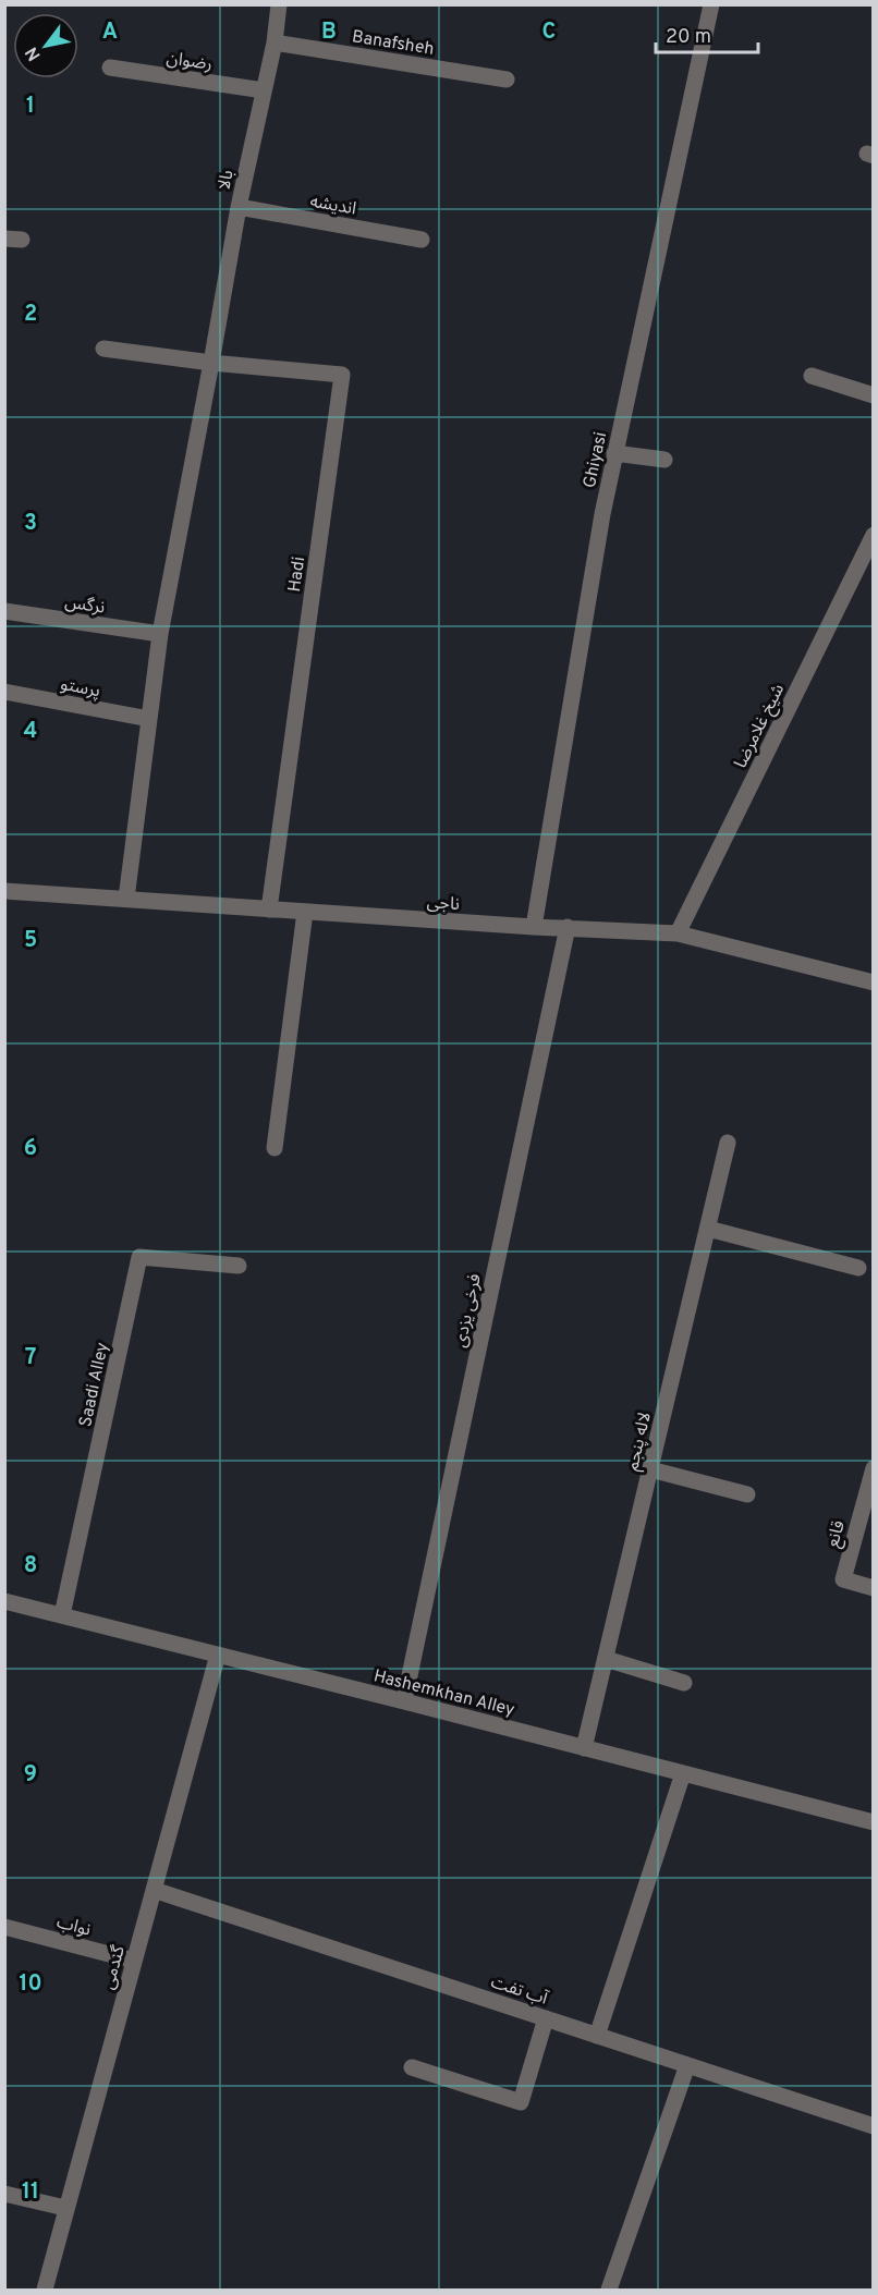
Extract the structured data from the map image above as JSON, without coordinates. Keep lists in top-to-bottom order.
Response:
{
  "streets": {
    "street": [
      "Banafsheh",
      "رضوان",
      "بالا",
      "اندیشه",
      "Ghiyasi",
      "Hadi",
      "نرگس",
      "پرستو",
      "شیخ غلامرضا",
      "ناجی",
      "فرخی یزدی",
      "Saadi Alley",
      "لاله پنجم",
      "قانع",
      "Hashemkhan Alley",
      "نواب",
      "گندمی",
      "آب تفت"
    ]
  },
  "crossings": [
    ["Banafsheh", "بالا"],
    ["رضوان", "بالا"],
    ["بالا", "اندیشه"],
    ["بالا", "Hadi"],
    ["بالا", "نرگس"],
    ["بالا", "پرستو"],
    ["بالا", "ناجی"],
    ["Ghiyasi", "ناجی"],
    ["Hadi", "ناجی"],
    ["شیخ غلامرضا", "ناجی"],
    ["ناجی", "فرخی یزدی"],
    ["فرخی یزدی", "Hashemkhan Alley"],
    ["Saadi Alley", "Hashemkhan Alley"],
    ["لاله پنجم", "Hashemkhan Alley"],
    ["Hashemkhan Alley", "گندمی"],
    ["نواب", "گندمی"],
    ["گندمی", "آب تفت"]
  ],
  "scale_bar": "20 m",
  "north": "bottom left",
  "grid": {
    "columns": ["A", "B", "C"],
    "rows": [
      "1",
      "2",
      "3",
      "4",
      "5",
      "6",
      "7",
      "8",
      "9",
      "10",
      "11"
    ]
  }
}
